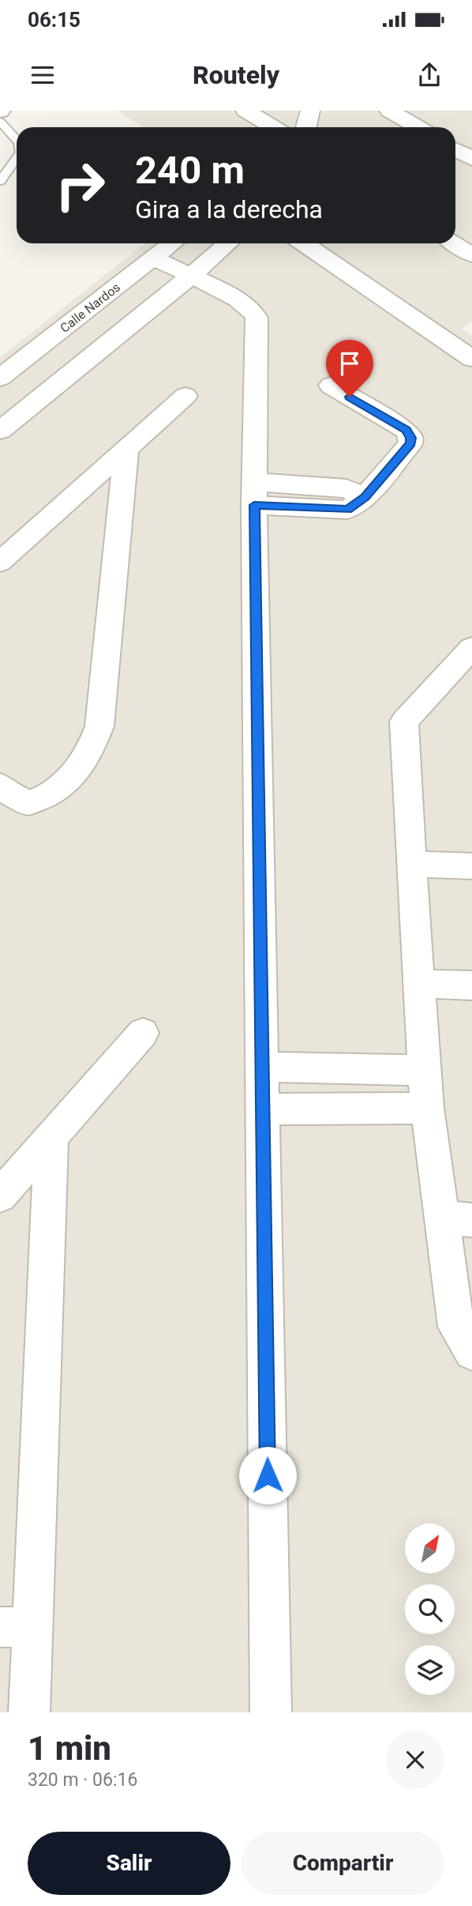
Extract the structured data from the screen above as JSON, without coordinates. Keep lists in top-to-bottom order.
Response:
{
  "streets": {
    "street": ["Calle Nardos"]
  },
  "north": "top right",
  "page": {
    "status": "06:15",
    "header": "Routely",
    "turn": ["240 m", "Gira a la derecha"],
    "heading": ["1 min", "320 m · 06:16"],
    "buttons": ["Salir", "Compartir"]
  }
}
